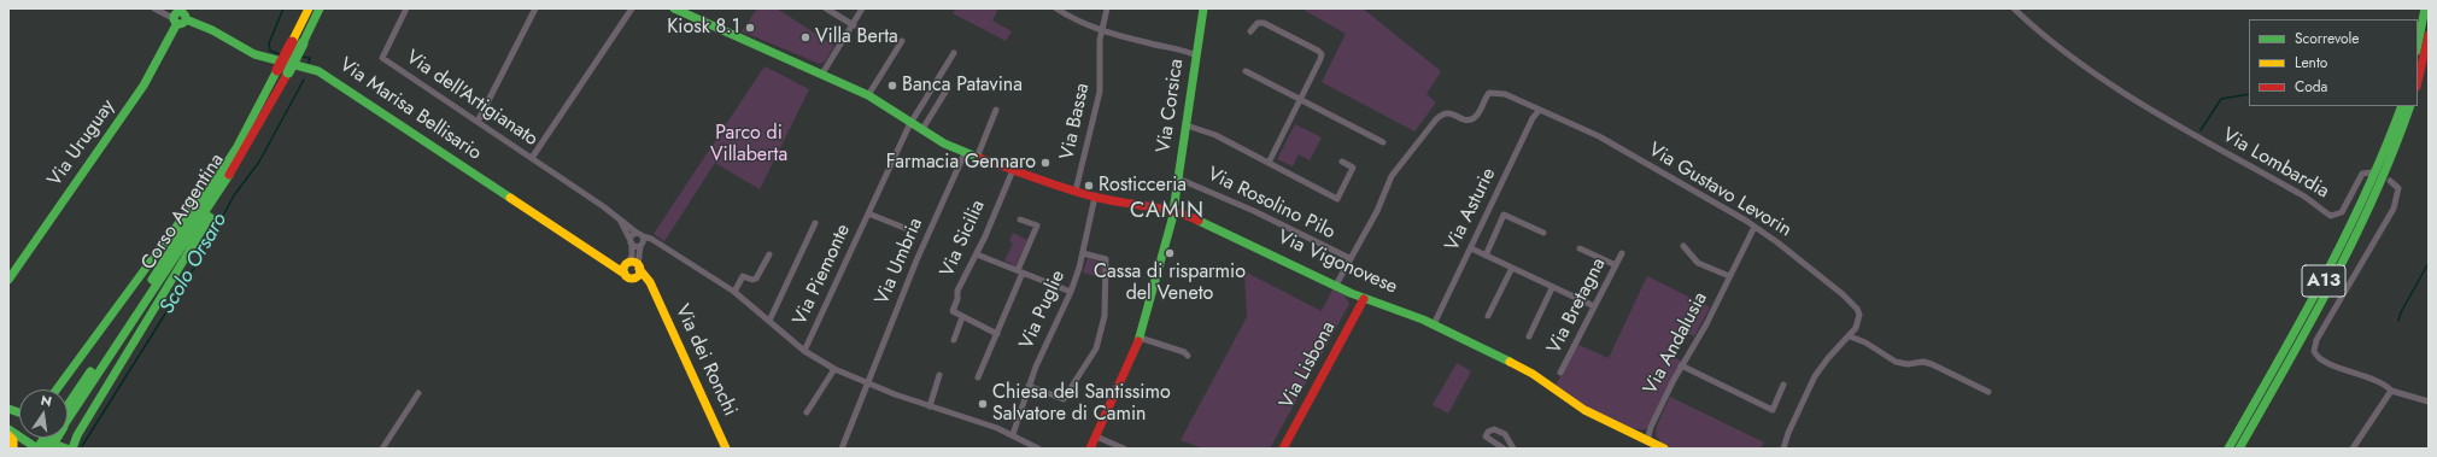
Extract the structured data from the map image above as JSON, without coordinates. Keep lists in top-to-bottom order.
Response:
{
  "streets": {
    "main road": [
      "Via Corsica",
      "Via Marisa Bellisario",
      "Via Uruguay",
      "Corso Argentina",
      "Via Vigonovese",
      "A13",
      "Via dei Ronchi",
      "Via Lisbona"
    ],
    "street": [
      "Via dell'Artigianato",
      "Via Bassa",
      "Via Lombardia",
      "Via Gustavo Levorin",
      "Via Rosolino Pilo",
      "Via Asturie",
      "Via Sicilia",
      "Via Umbria",
      "Via Piemonte",
      "Via Bretagna",
      "Via Puglie",
      "Via Andalusia"
    ]
  },
  "crossings": [
    ["Via dell'Artigianato", "Via Umbria"],
    ["Via dell'Artigianato", "Via Piemonte"],
    ["Via dell'Artigianato", "Via Puglie"],
    ["Via Corsica", "Via Rosolino Pilo"],
    ["Via Corsica", "Via Vigonovese"],
    ["Via Marisa Bellisario", "Via Uruguay"],
    ["Via Marisa Bellisario", "Via dei Ronchi"],
    ["Via Bassa", "Via Vigonovese"],
    ["Via Gustavo Levorin", "Via Rosolino Pilo"],
    ["Via Gustavo Levorin", "Via Asturie"],
    ["Via Gustavo Levorin", "Via Andalusia"],
    ["Via Asturie", "Via Vigonovese"],
    ["Via Sicilia", "Via Vigonovese"],
    ["Via Umbria", "Via Vigonovese"],
    ["Via Vigonovese", "Via Piemonte"],
    ["Via Vigonovese", "Via Puglie"],
    ["Via Vigonovese", "Via Andalusia"],
    ["Via Vigonovese", "Via Lisbona"]
  ],
  "districts": ["CAMIN"],
  "water": ["Scolo Orsaro"],
  "parks": ["Parco di Villaberta"],
  "places": [
    "Kiosk 8.1",
    "Villa Berta",
    "Banca Patavina",
    "Farmacia Gennaro",
    "Rosticceria",
    "Cassa di risparmio del Veneto",
    "Chiesa del Santissimo Salvatore di Camin"
  ],
  "legend": ["Scorrevole", "Lento", "Coda"],
  "north": "top"
}
